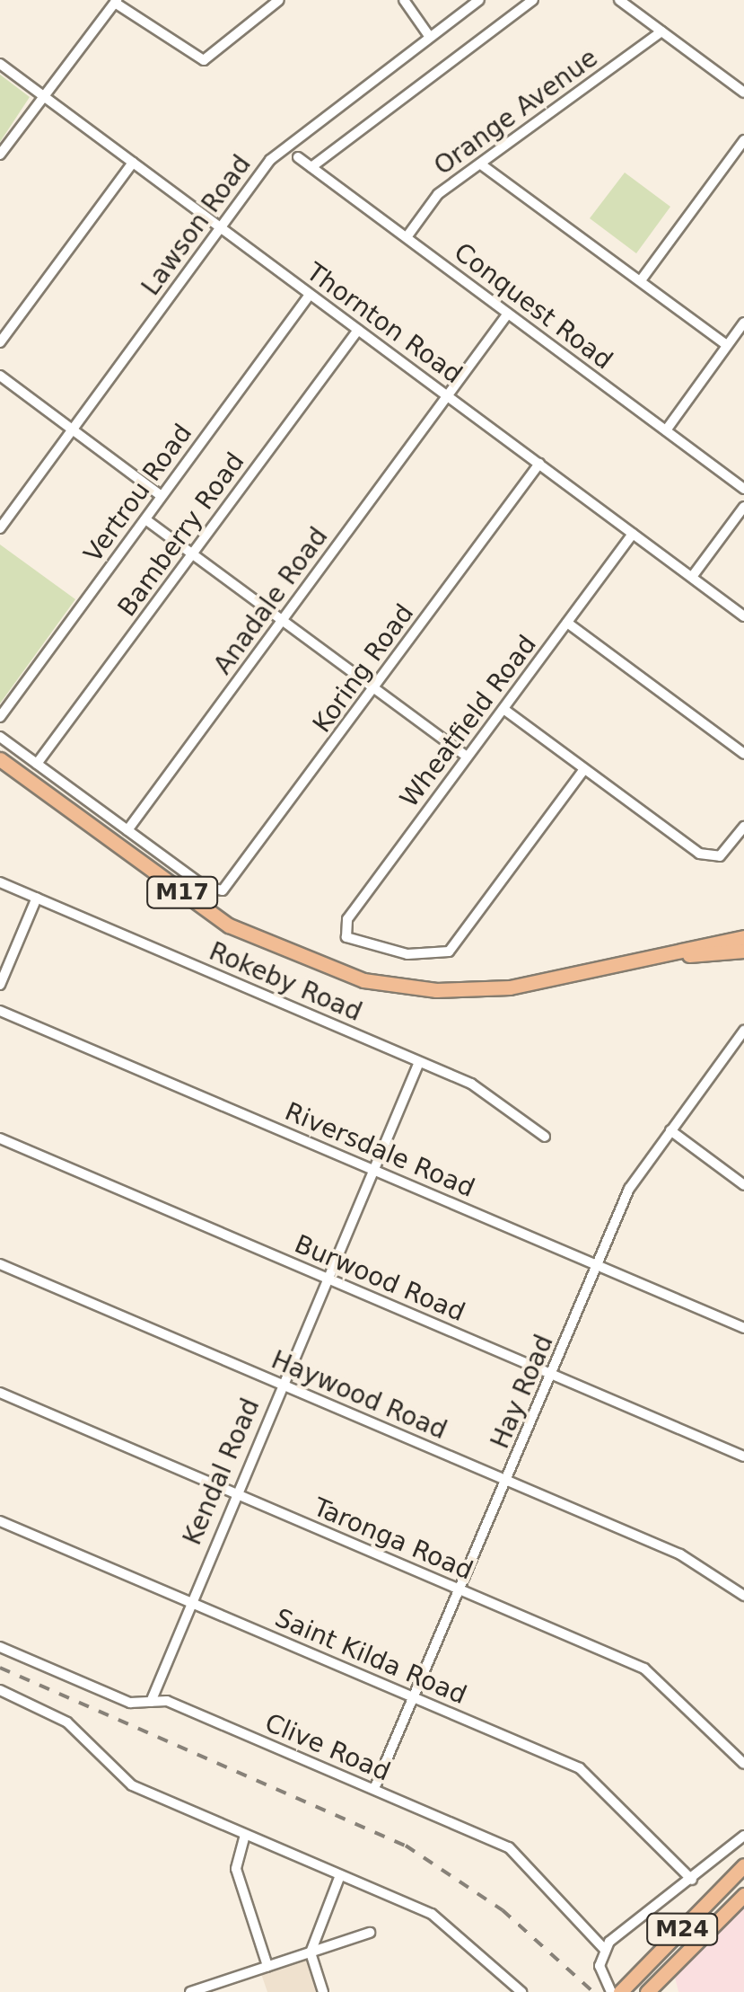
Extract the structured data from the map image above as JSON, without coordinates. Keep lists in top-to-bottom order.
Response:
{
  "streets": {
    "main road": ["M17", "M24"],
    "street": [
      "Orange Avenue",
      "Lawson Road",
      "Conquest Road",
      "Thornton Road",
      "Vertrou Road",
      "Bamberry Road",
      "Anadale Road",
      "Koring Road",
      "Wheatfield Road",
      "Rokeby Road",
      "Riversdale Road",
      "Burwood Road",
      "Hay Road",
      "Haywood Road",
      "Kendal Road",
      "Taronga Road",
      "Saint Kilda Road",
      "Clive Road"
    ]
  },
  "crossings": [
    ["Orange Avenue", "Conquest Road"],
    ["Lawson Road", "Thornton Road"],
    ["Conquest Road", "Anadale Road"],
    ["Thornton Road", "Vertrou Road"],
    ["Thornton Road", "Bamberry Road"],
    ["Thornton Road", "Anadale Road"],
    ["Thornton Road", "Koring Road"],
    ["Thornton Road", "Wheatfield Road"],
    ["Anadale Road", "Koring Road"],
    ["Rokeby Road", "Kendal Road"],
    ["Riversdale Road", "Hay Road"],
    ["Riversdale Road", "Kendal Road"],
    ["Burwood Road", "Hay Road"],
    ["Burwood Road", "Kendal Road"],
    ["Hay Road", "Haywood Road"],
    ["Hay Road", "Taronga Road"],
    ["Hay Road", "Saint Kilda Road"],
    ["Hay Road", "Clive Road"],
    ["Haywood Road", "Kendal Road"],
    ["Kendal Road", "Taronga Road"],
    ["Kendal Road", "Saint Kilda Road"],
    ["Kendal Road", "Clive Road"]
  ]
}
